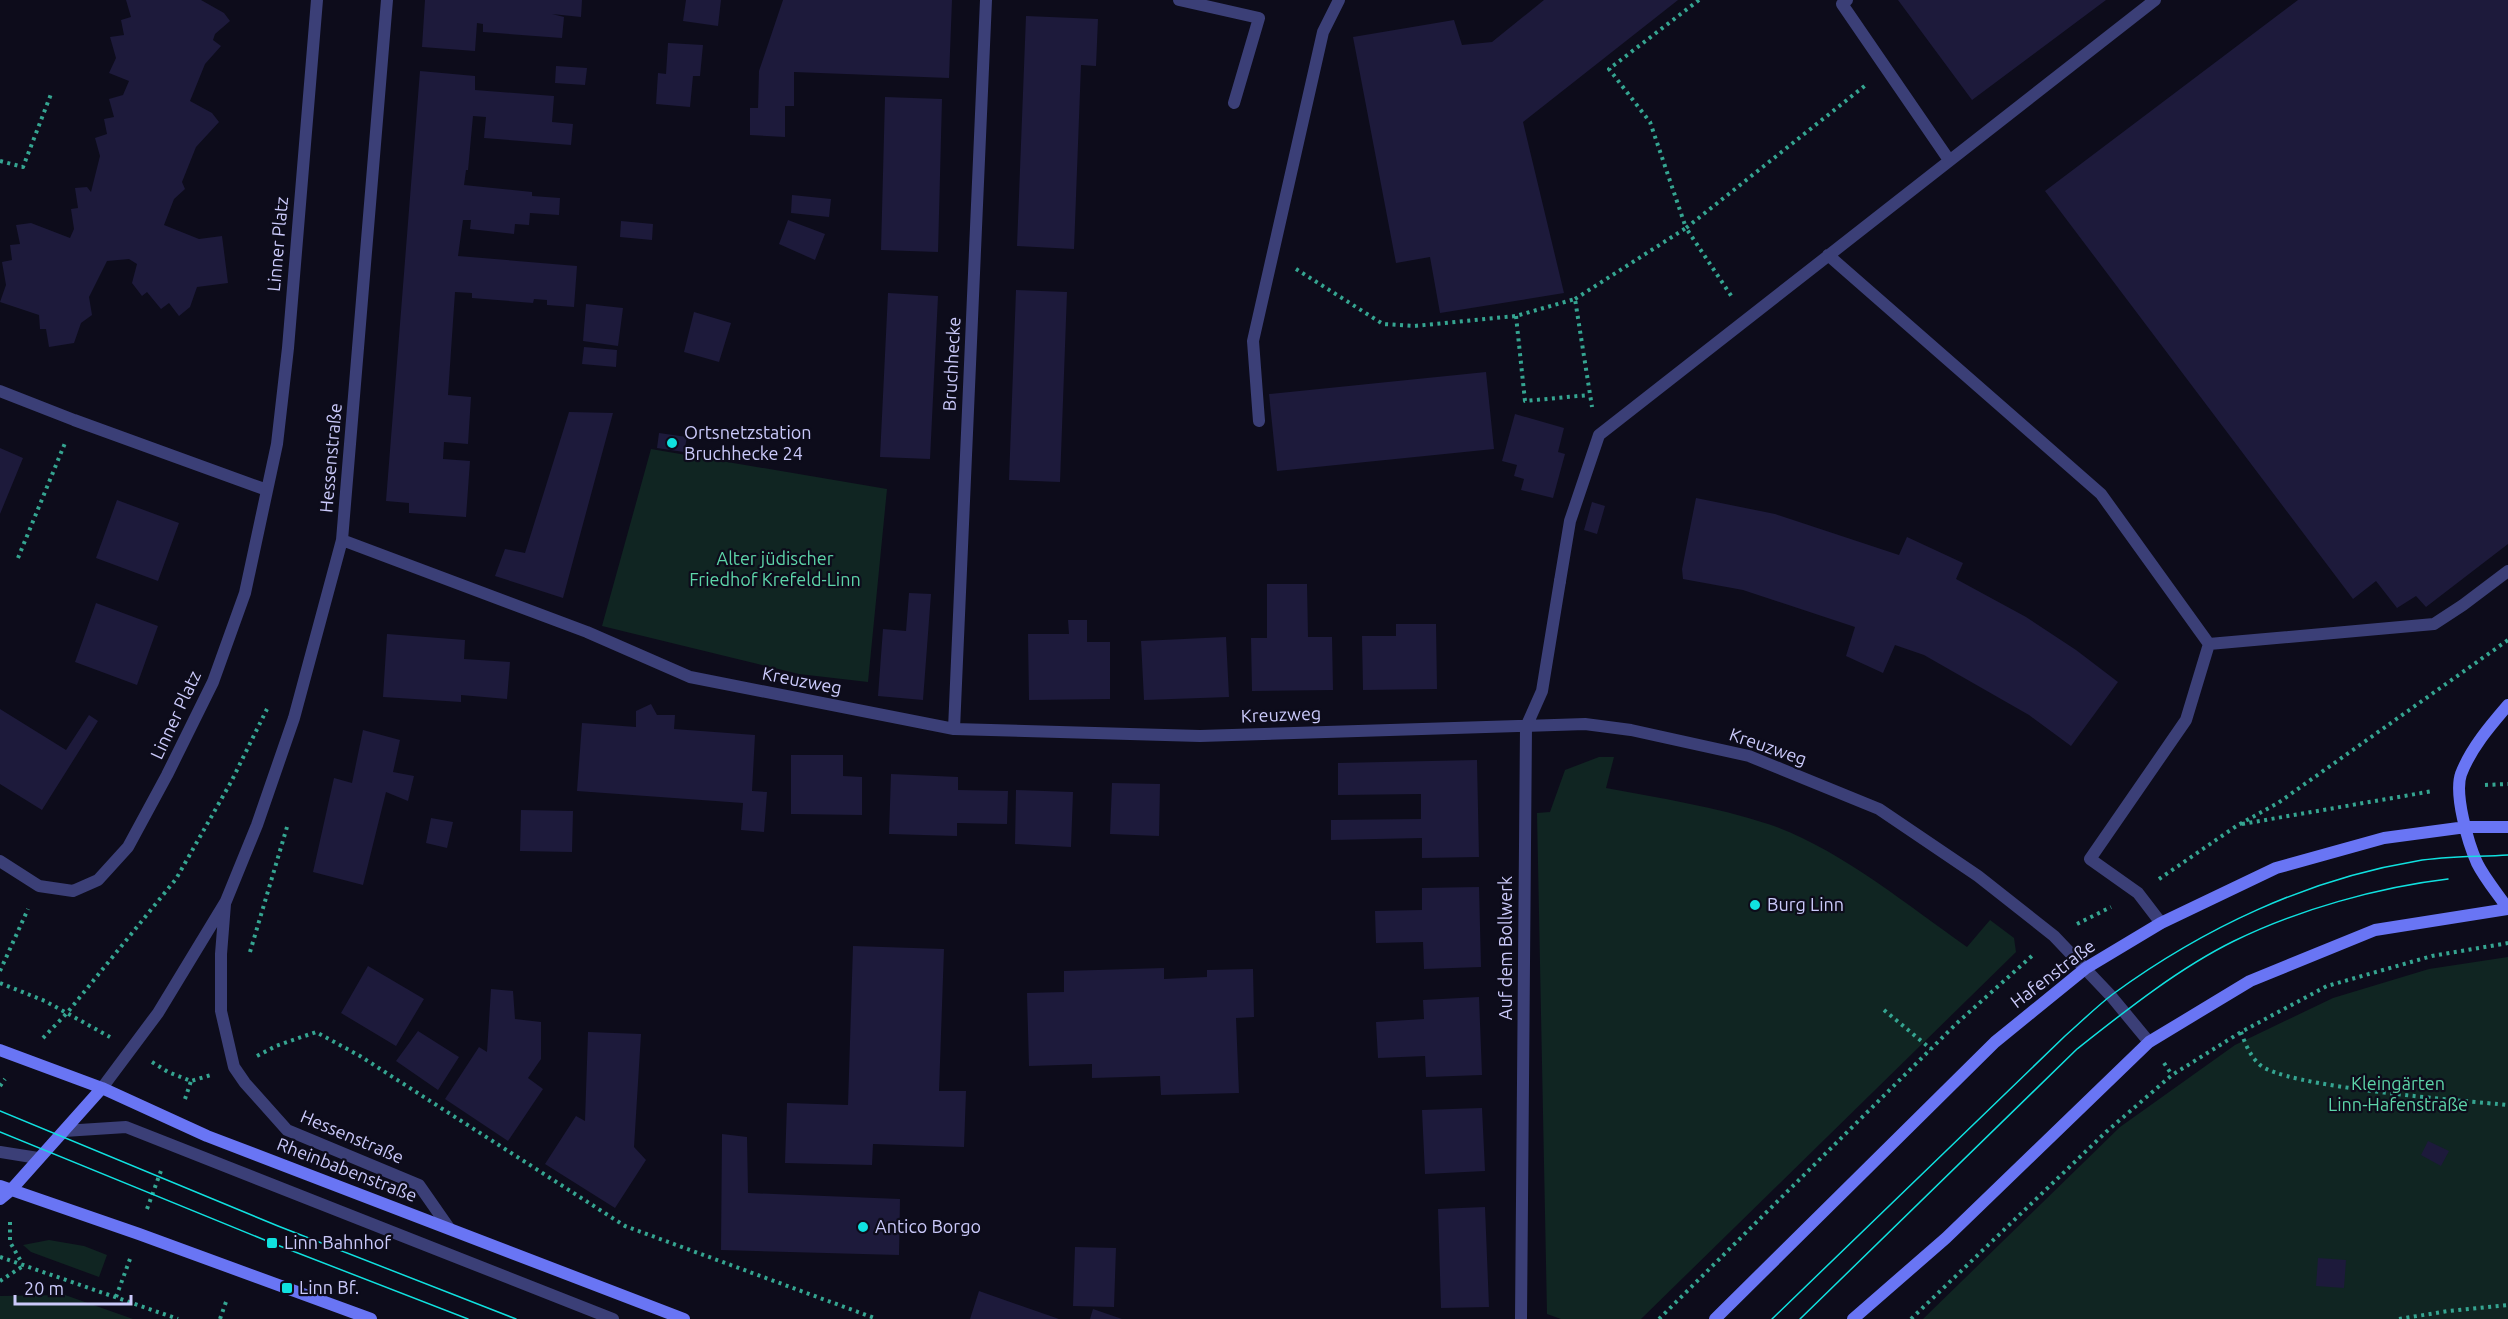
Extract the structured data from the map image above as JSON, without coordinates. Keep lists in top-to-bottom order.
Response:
{
  "streets": {
    "main road": ["Hafenstraße", "Rheinbabenstraße"],
    "street": [
      "Linner Platz",
      "Bruchhecke",
      "Hessenstraße",
      "Kreuzweg",
      "Auf dem Bollwerk"
    ]
  },
  "crossings": [
    ["Bruchhecke", "Kreuzweg"],
    ["Hessenstraße", "Kreuzweg"],
    ["Hessenstraße", "Rheinbabenstraße"],
    ["Kreuzweg", "Auf dem Bollwerk"],
    ["Kreuzweg", "Hafenstraße"]
  ],
  "parks": ["Alter jüdischer Friedhof Krefeld-Linn", "Kleingärten Linn-Hafenstraße"],
  "places": {
    "other": ["Ortsnetzstation Bruchhecke 24", "Burg Linn", "Antico Borgo"],
    "transit": ["Linn Bahnhof", "Linn Bf."]
  },
  "scale_bar": "20 m"
}
